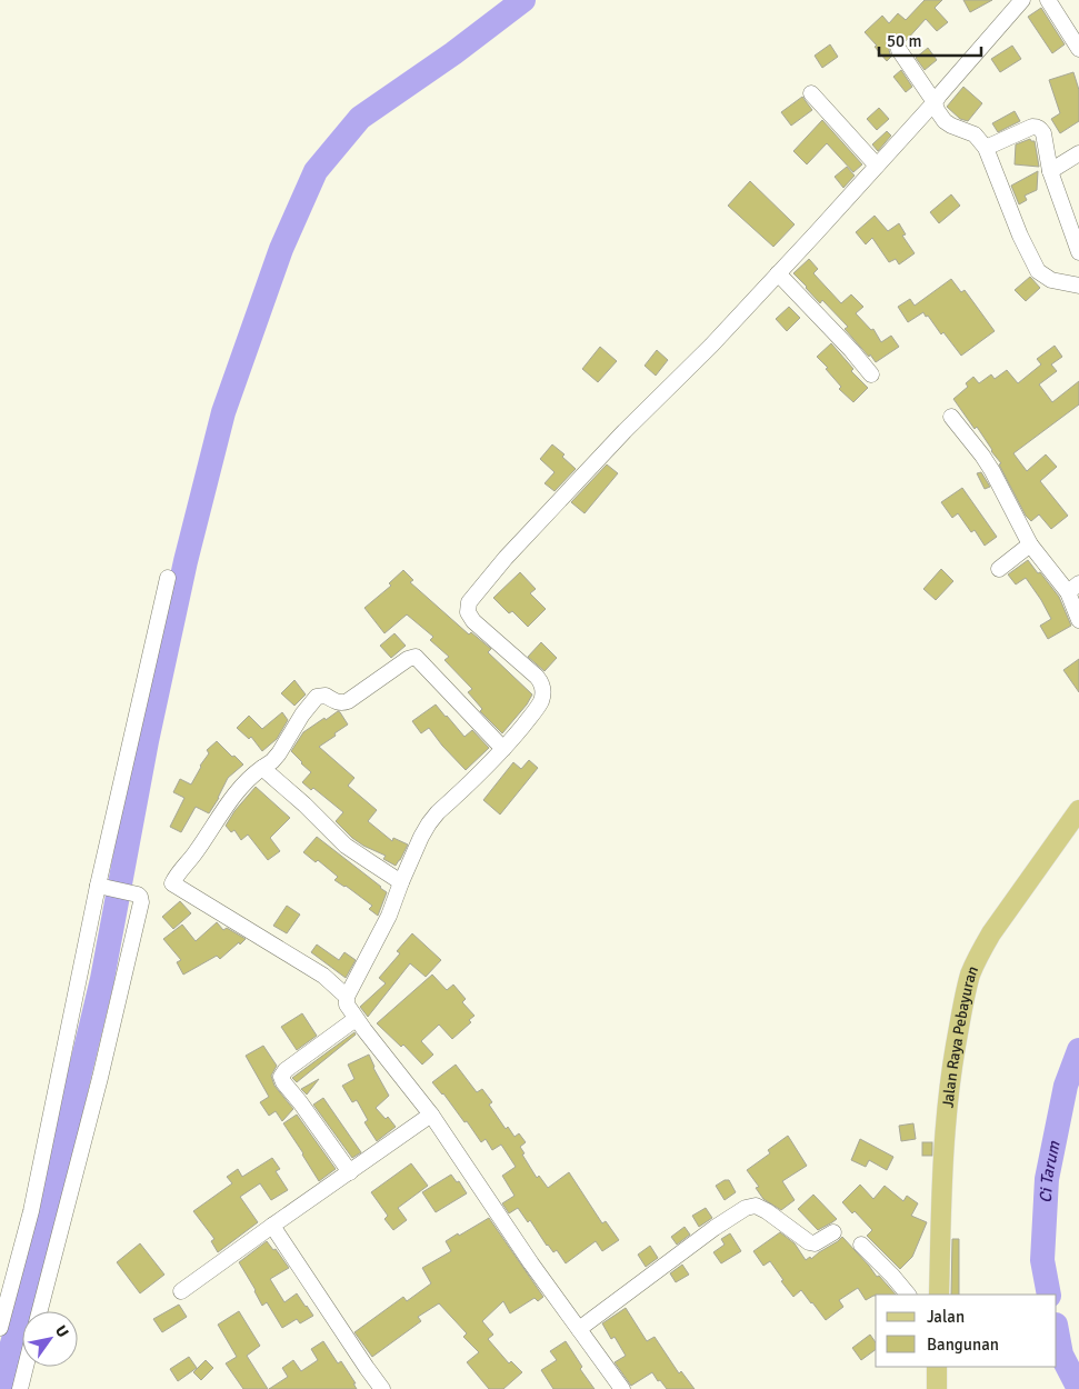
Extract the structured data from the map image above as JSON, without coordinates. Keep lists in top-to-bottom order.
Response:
{
  "streets": {
    "main road": ["Jalan Raya Pebayuran"]
  },
  "water": ["Ci Tarum"],
  "legend": ["Jalan", "Bangunan"],
  "scale_bar": "50 m",
  "north": "top right"
}
